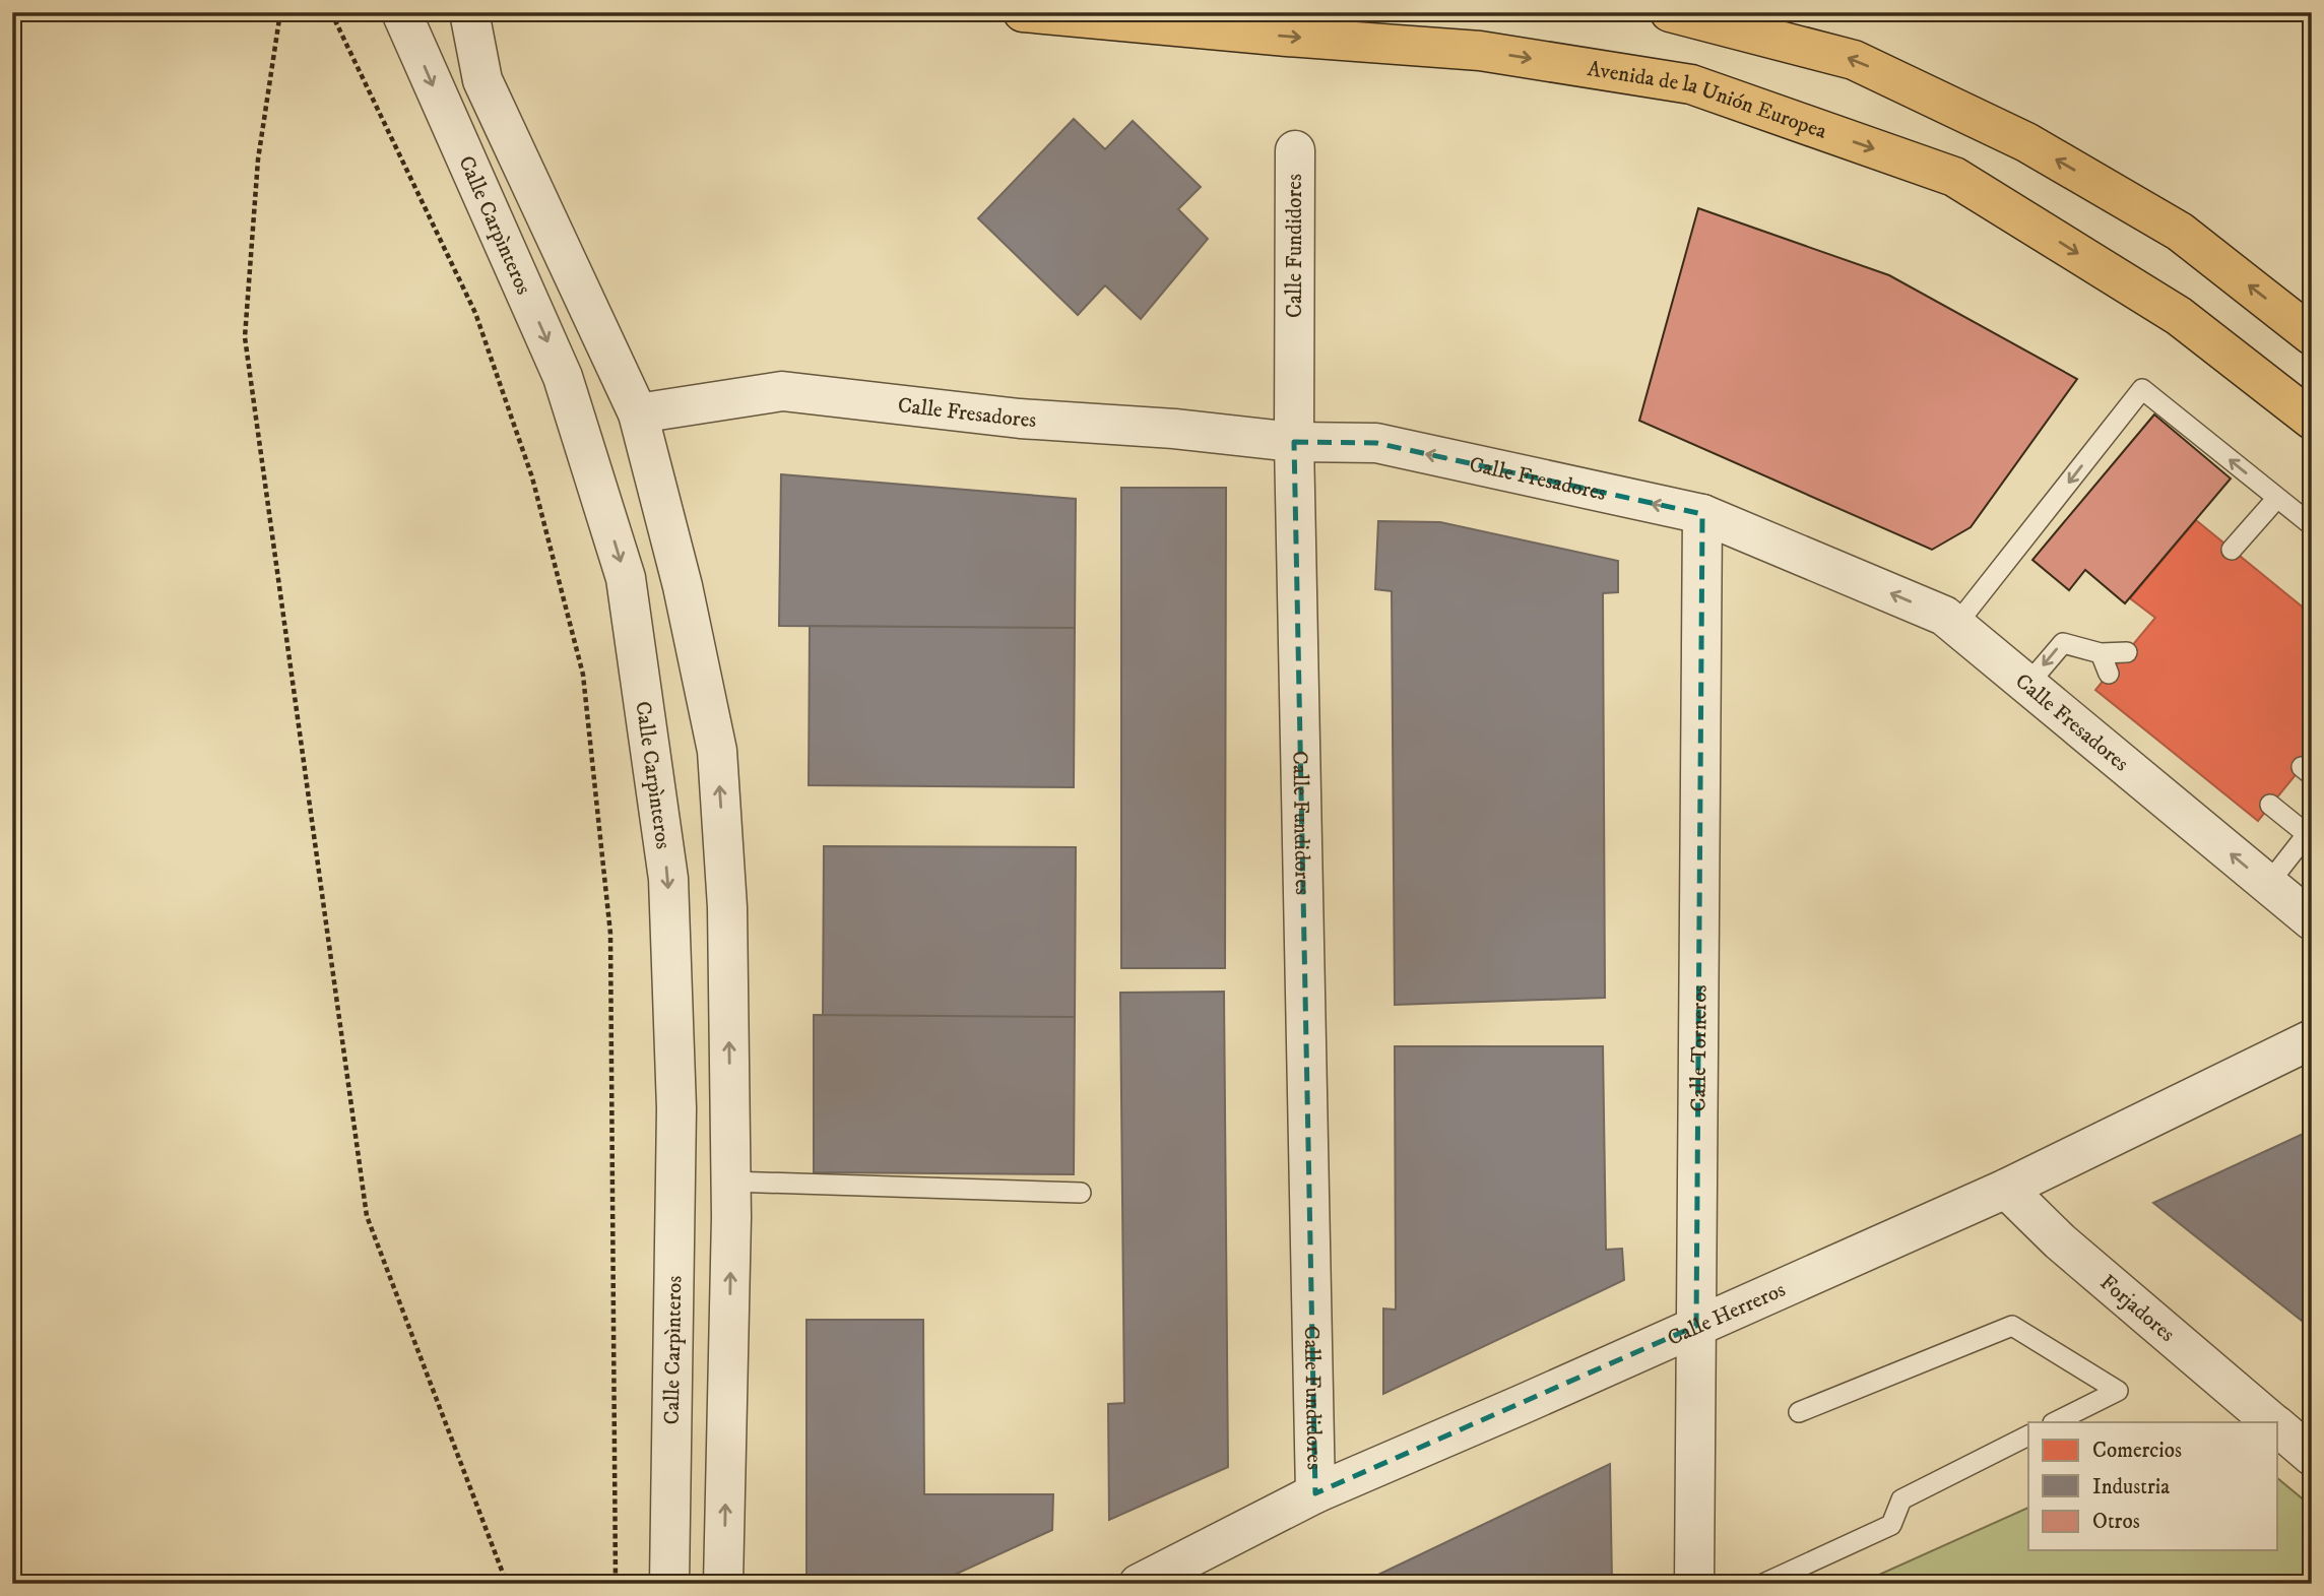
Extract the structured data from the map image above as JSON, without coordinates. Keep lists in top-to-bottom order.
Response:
{
  "streets": {
    "main road": ["Avenida de la Unión Europea"],
    "street": [
      "Calle Carpìnteros",
      "Calle Fundidores",
      "Calle Fresadores",
      "Calle Torneros",
      "Forjadores",
      "Calle Herreros"
    ]
  },
  "crossings": [
    ["Calle Fundidores", "Calle Fresadores"],
    ["Calle Fundidores", "Calle Herreros"],
    ["Calle Fresadores", "Calle Torneros"],
    ["Calle Torneros", "Calle Herreros"],
    ["Forjadores", "Calle Herreros"]
  ],
  "one_way": ["Calle Fresadores"],
  "legend": ["Comercios", "Industria", "Otros"]
}
